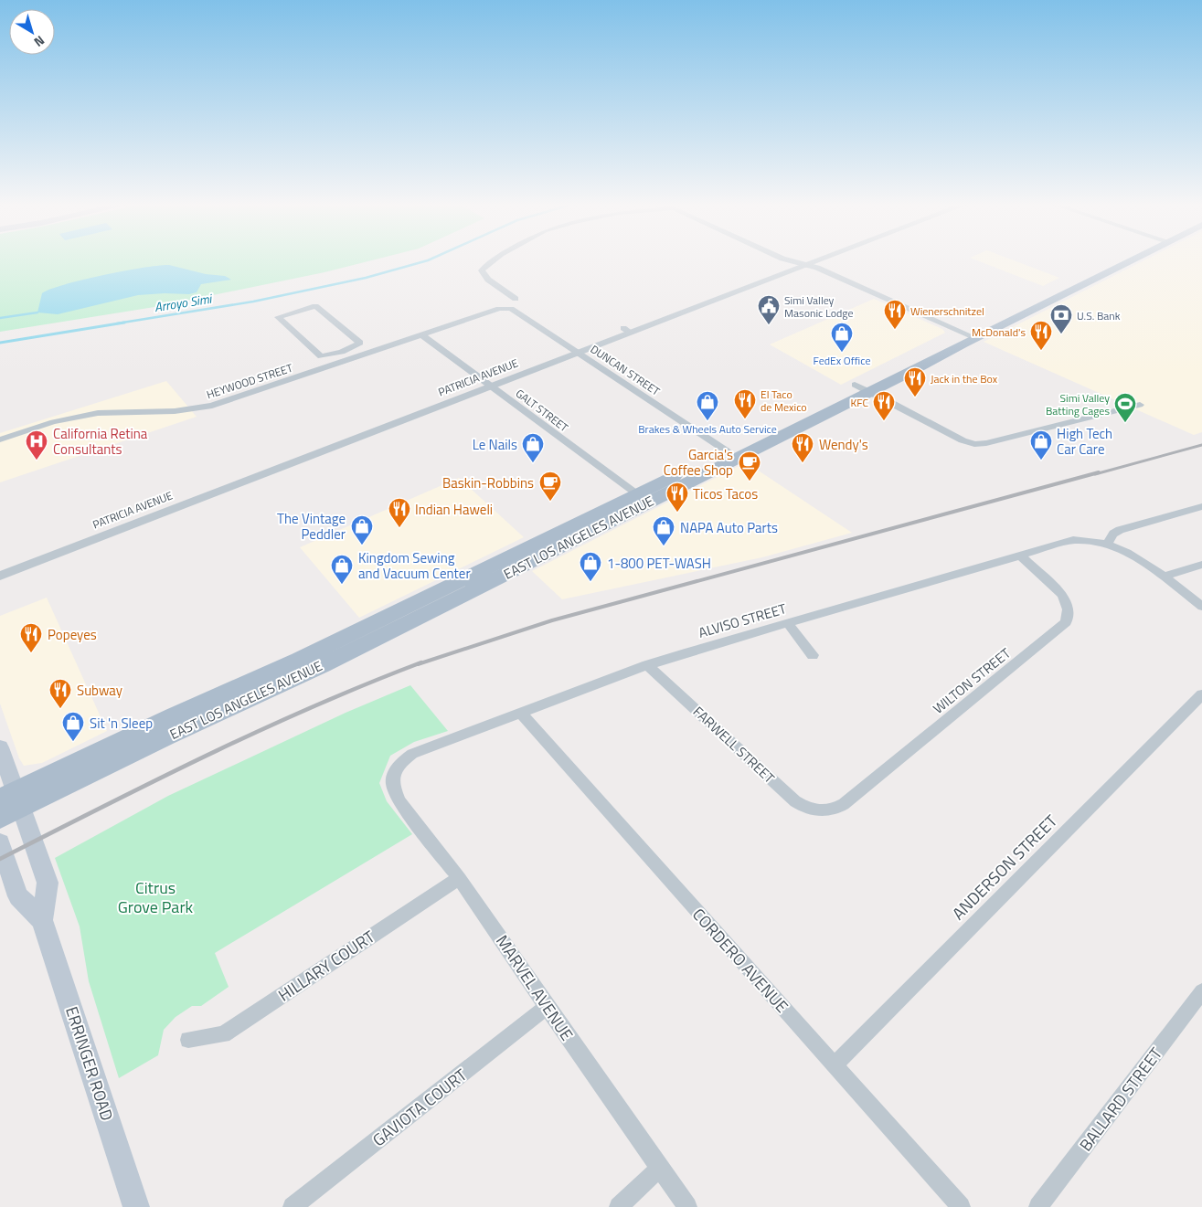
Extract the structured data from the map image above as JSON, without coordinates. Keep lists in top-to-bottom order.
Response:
{
  "streets": {
    "main road": ["EAST LOS ANGELES AVENUE", "ERRINGER ROAD"],
    "street": [
      "DUNCAN STREET",
      "PATRICIA AVENUE",
      "HEYWOOD STREET",
      "GALT STREET",
      "ALVISO STREET",
      "WILTON STREET",
      "FARWELL STREET",
      "ANDERSON STREET",
      "CORDERO AVENUE",
      "HILLARY COURT",
      "MARVEL AVENUE",
      "BALLARD STREET",
      "GAVIOTA COURT"
    ]
  },
  "crossings": [
    ["DUNCAN STREET", "PATRICIA AVENUE"],
    ["DUNCAN STREET", "HEYWOOD STREET"],
    ["DUNCAN STREET", "EAST LOS ANGELES AVENUE"],
    ["PATRICIA AVENUE", "GALT STREET"],
    ["HEYWOOD STREET", "GALT STREET"],
    ["GALT STREET", "EAST LOS ANGELES AVENUE"],
    ["EAST LOS ANGELES AVENUE", "ERRINGER ROAD"],
    ["ALVISO STREET", "WILTON STREET"],
    ["ALVISO STREET", "FARWELL STREET"],
    ["ALVISO STREET", "CORDERO AVENUE"],
    ["ALVISO STREET", "MARVEL AVENUE"],
    ["WILTON STREET", "FARWELL STREET"],
    ["ANDERSON STREET", "CORDERO AVENUE"],
    ["HILLARY COURT", "MARVEL AVENUE"],
    ["MARVEL AVENUE", "GAVIOTA COURT"]
  ],
  "water": ["Arroyo Simi"],
  "parks": ["Citrus Grove Park"],
  "places": {
    "public building": ["Simi Valley Masonic Lodge"],
    "restaurant": [
      "Wienerschnitzel",
      "McDonald's",
      "Jack in the Box",
      "El Taco de Mexico",
      "KFC",
      "Wendy's",
      "Ticos Tacos",
      "Indian Haweli",
      "Popeyes",
      "Subway"
    ],
    "bank": ["U.S. Bank"],
    "shop": [
      "FedEx Office",
      "Brakes & Wheels Auto Service",
      "High Tech Car Care",
      "Le Nails",
      "The Vintage Peddler",
      "NAPA Auto Parts",
      "1-800 PET-WASH",
      "Kingdom Sewing and Vacuum Center",
      "Sit 'n Sleep"
    ],
    "sports": ["Simi Valley Batting Cages"],
    "hospital": ["California Retina Consultants"],
    "cafe": ["Garcia's Coffee Shop", "Baskin-Robbins"]
  },
  "north": "bottom right"
}
